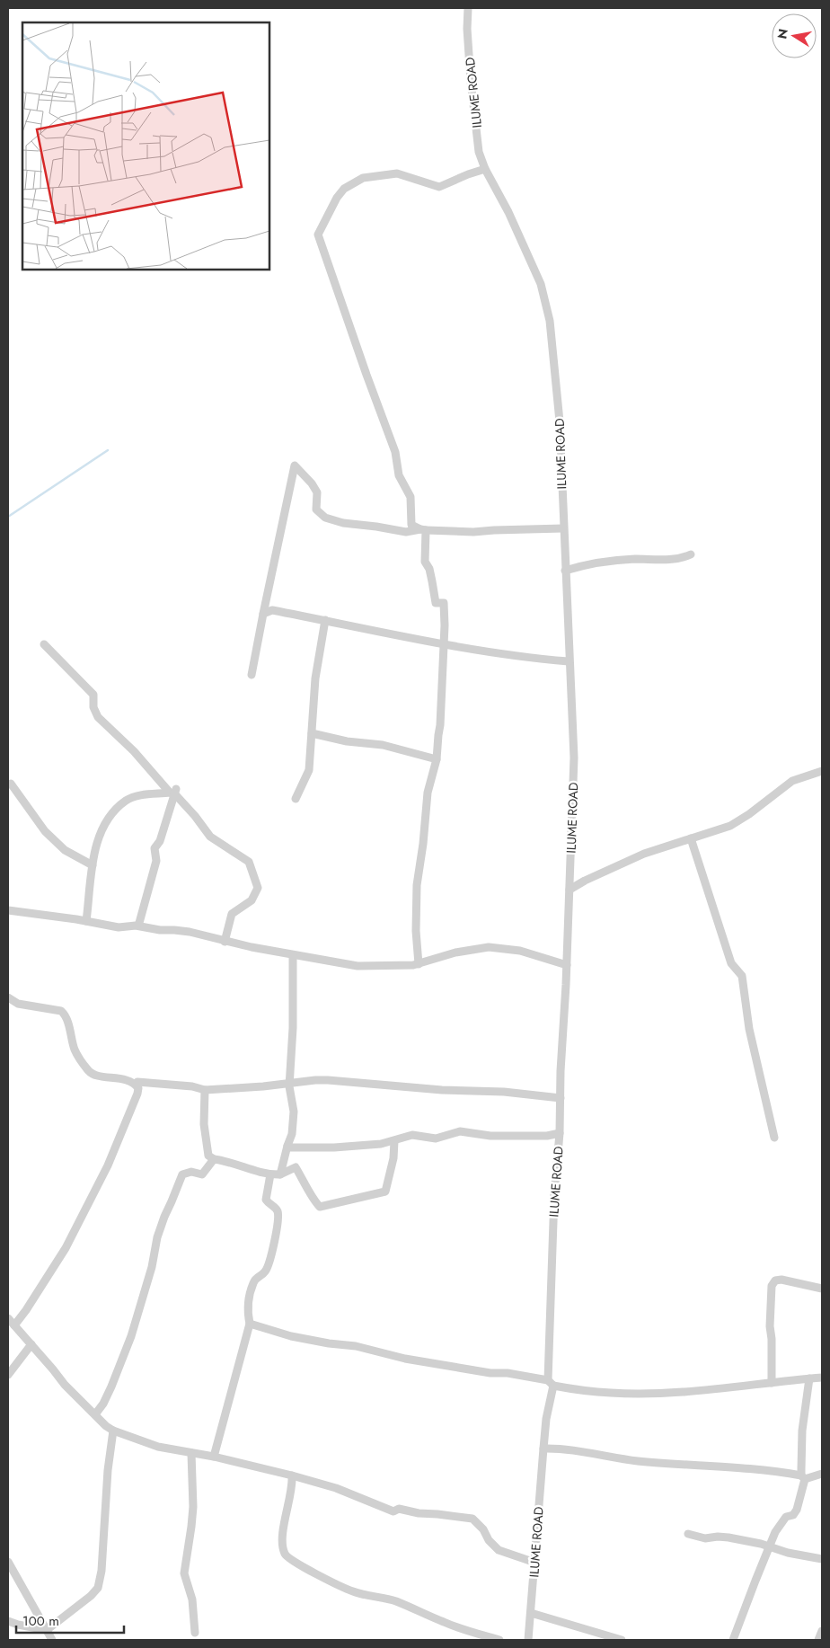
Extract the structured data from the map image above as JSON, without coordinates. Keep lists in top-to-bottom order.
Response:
{
  "streets": {
    "street": ["ILUME ROAD"]
  },
  "scale_bar": "100 m",
  "north": "left"
}
